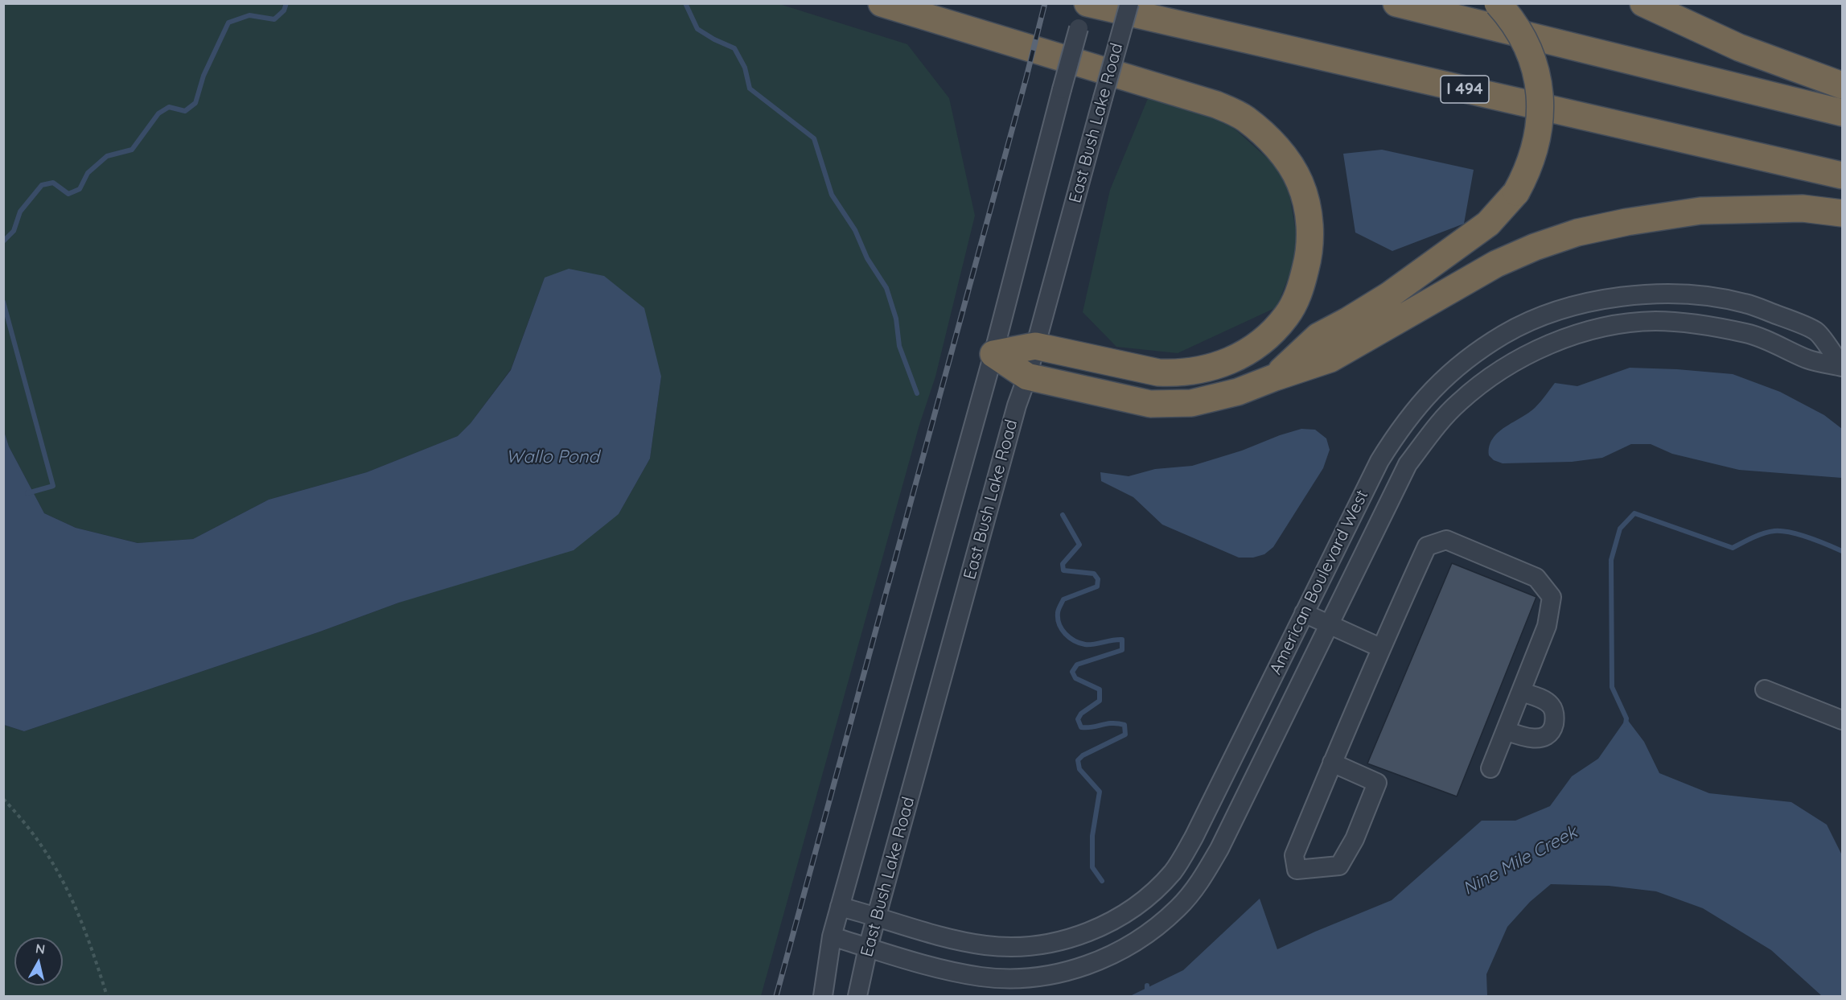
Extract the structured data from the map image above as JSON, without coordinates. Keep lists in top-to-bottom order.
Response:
{
  "streets": {
    "highway": ["I 494"],
    "street": ["East Bush Lake Road", "American Boulevard West"]
  },
  "crossings": [
    ["East Bush Lake Road", "American Boulevard West"]
  ],
  "water": ["Wallo Pond", "Nine Mile Creek"],
  "north": "top"
}
